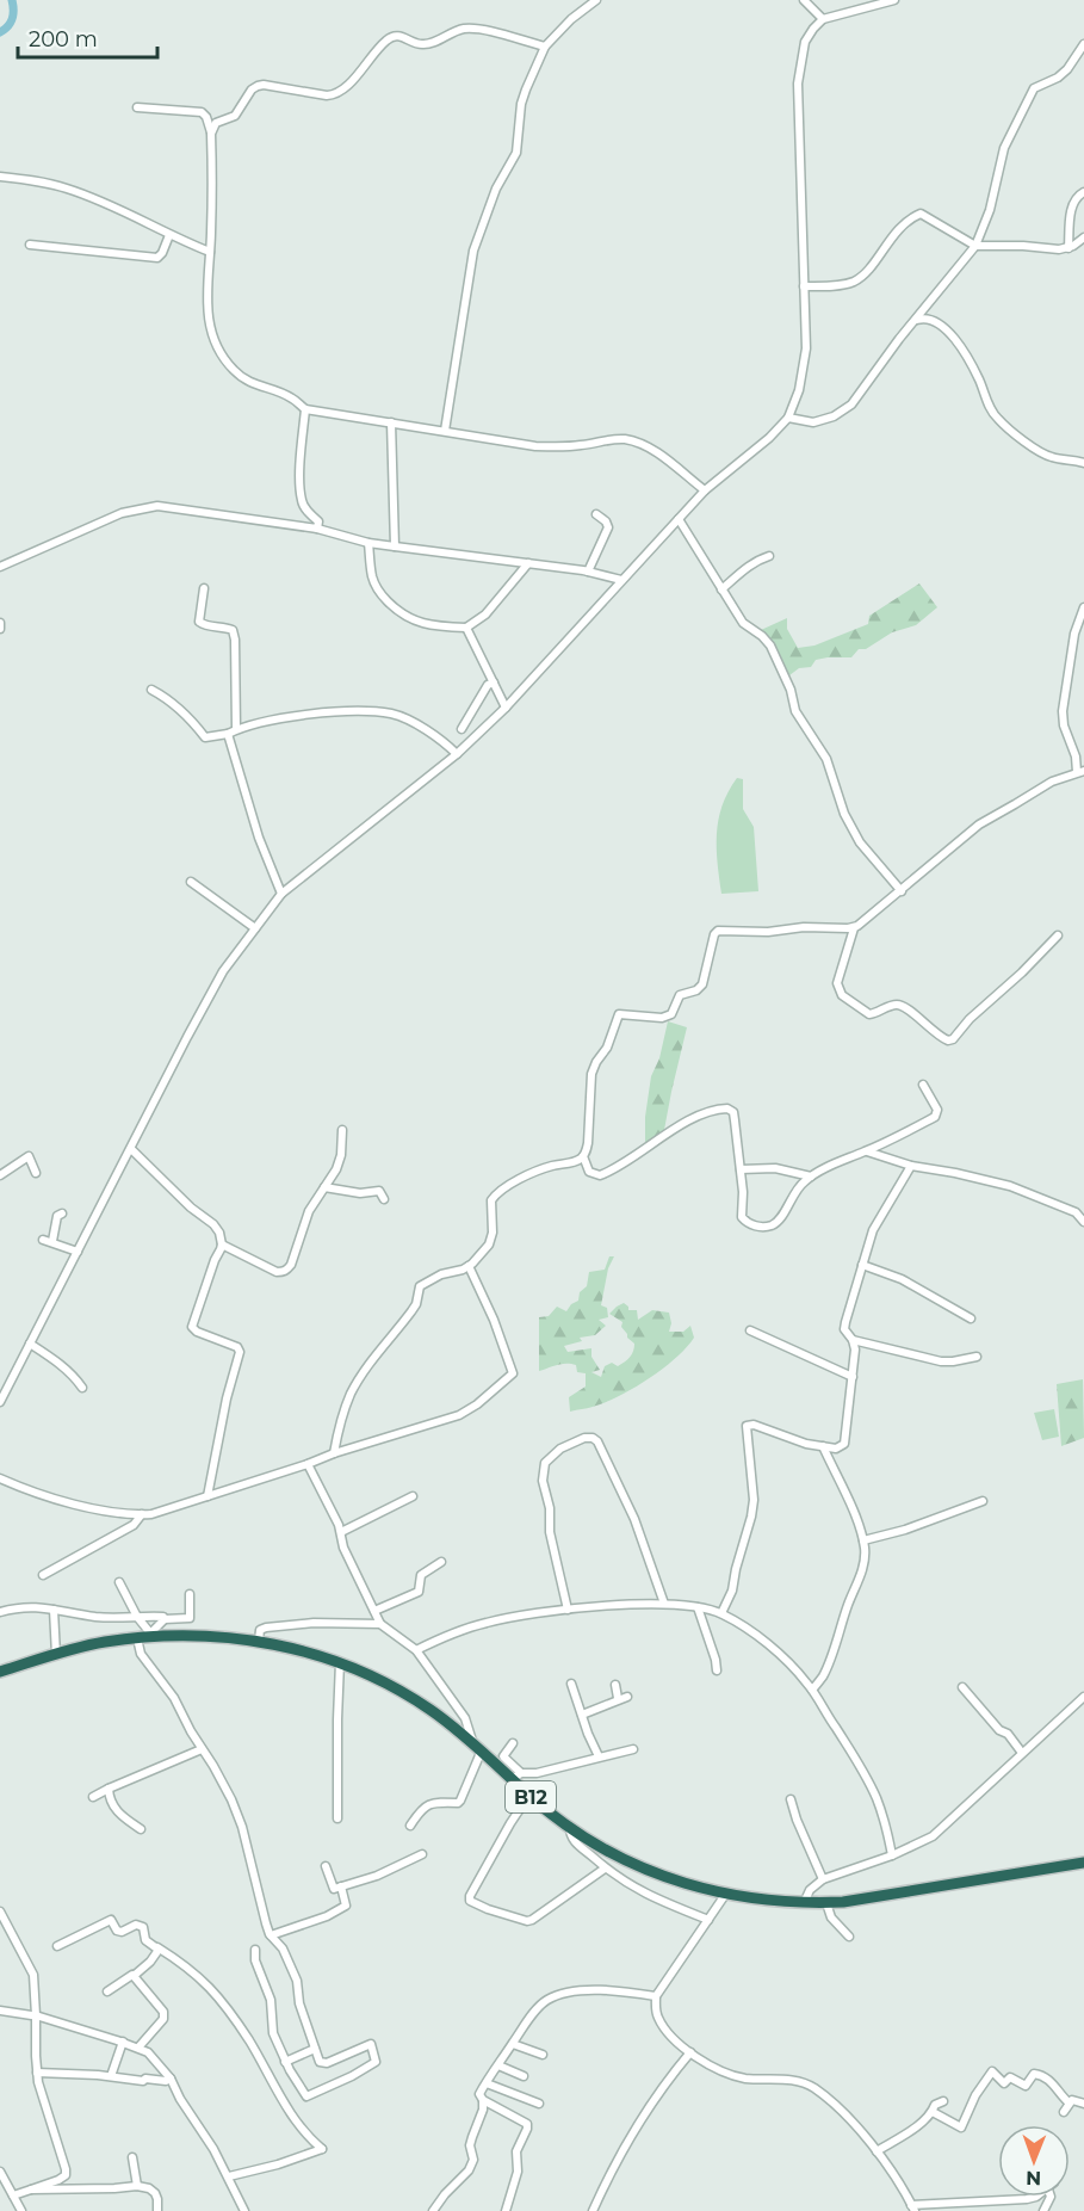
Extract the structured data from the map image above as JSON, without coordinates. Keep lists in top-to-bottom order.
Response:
{
  "streets": {
    "highway": ["B12"]
  },
  "scale_bar": "200 m",
  "north": "bottom"
}
